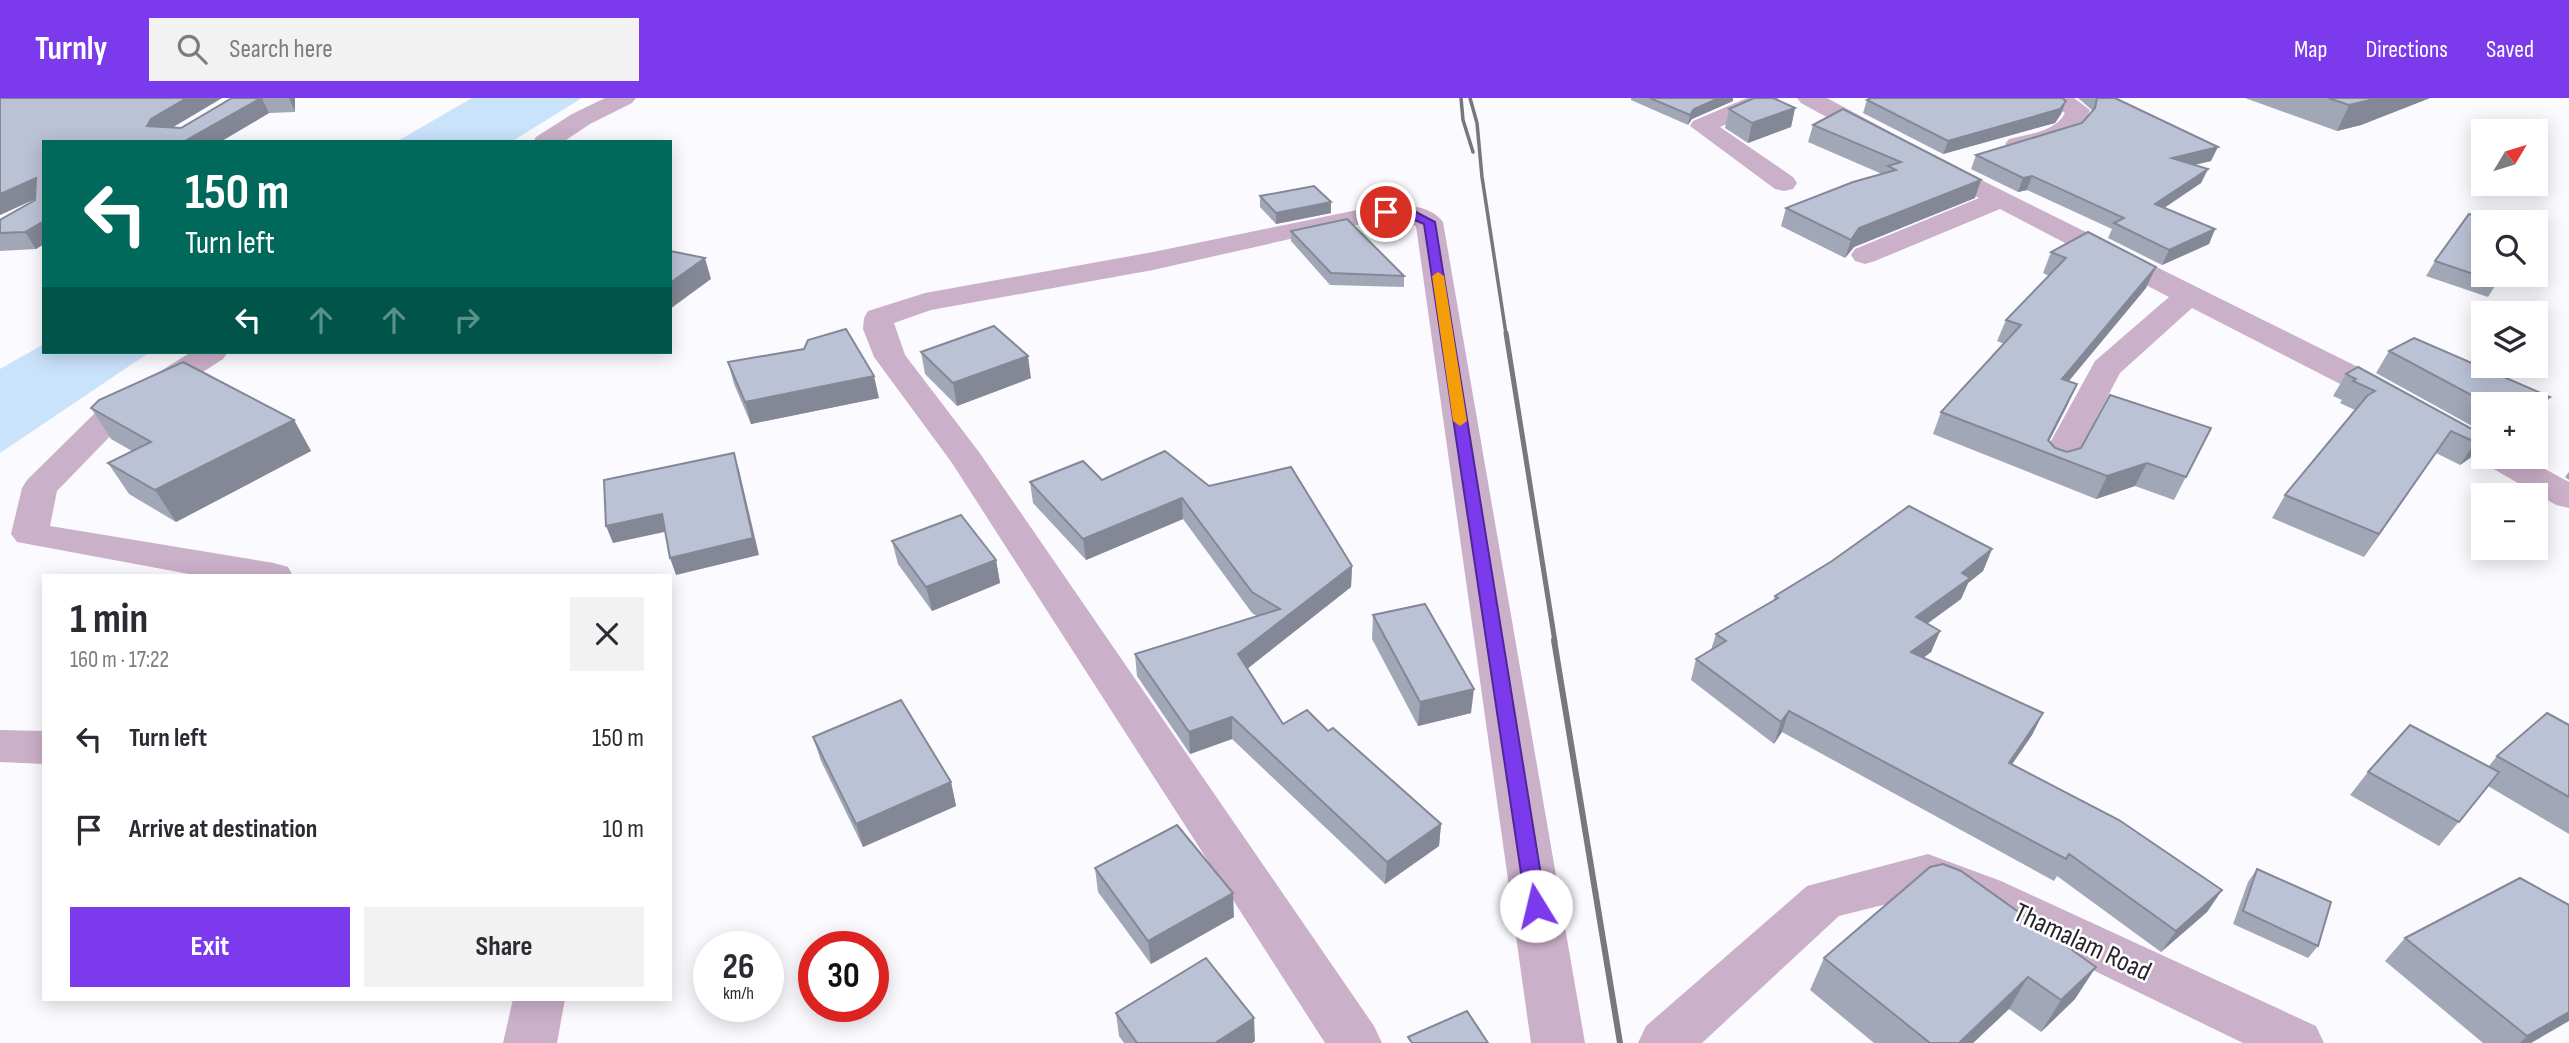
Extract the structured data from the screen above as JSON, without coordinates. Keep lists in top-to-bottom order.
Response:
{
  "streets": {
    "street": ["Thamalam Road"]
  },
  "north": "top right",
  "page": {
    "header": "Turnly",
    "search": "Search here",
    "nav": ["Map", "Directions", "Saved"],
    "map_buttons": ["+", "−"],
    "turn": ["150 m", "Turn left"],
    "heading": ["1 min", "160 m · 17:22"],
    "list": [
      {
        "name": "Turn left",
        "value": "150 m"
      },
      {
        "name": "Arrive at destination",
        "value": "10 m"
      }
    ],
    "buttons": ["Exit", "Share"],
    "speed": "26 km/h",
    "limit": "30"
  }
}
